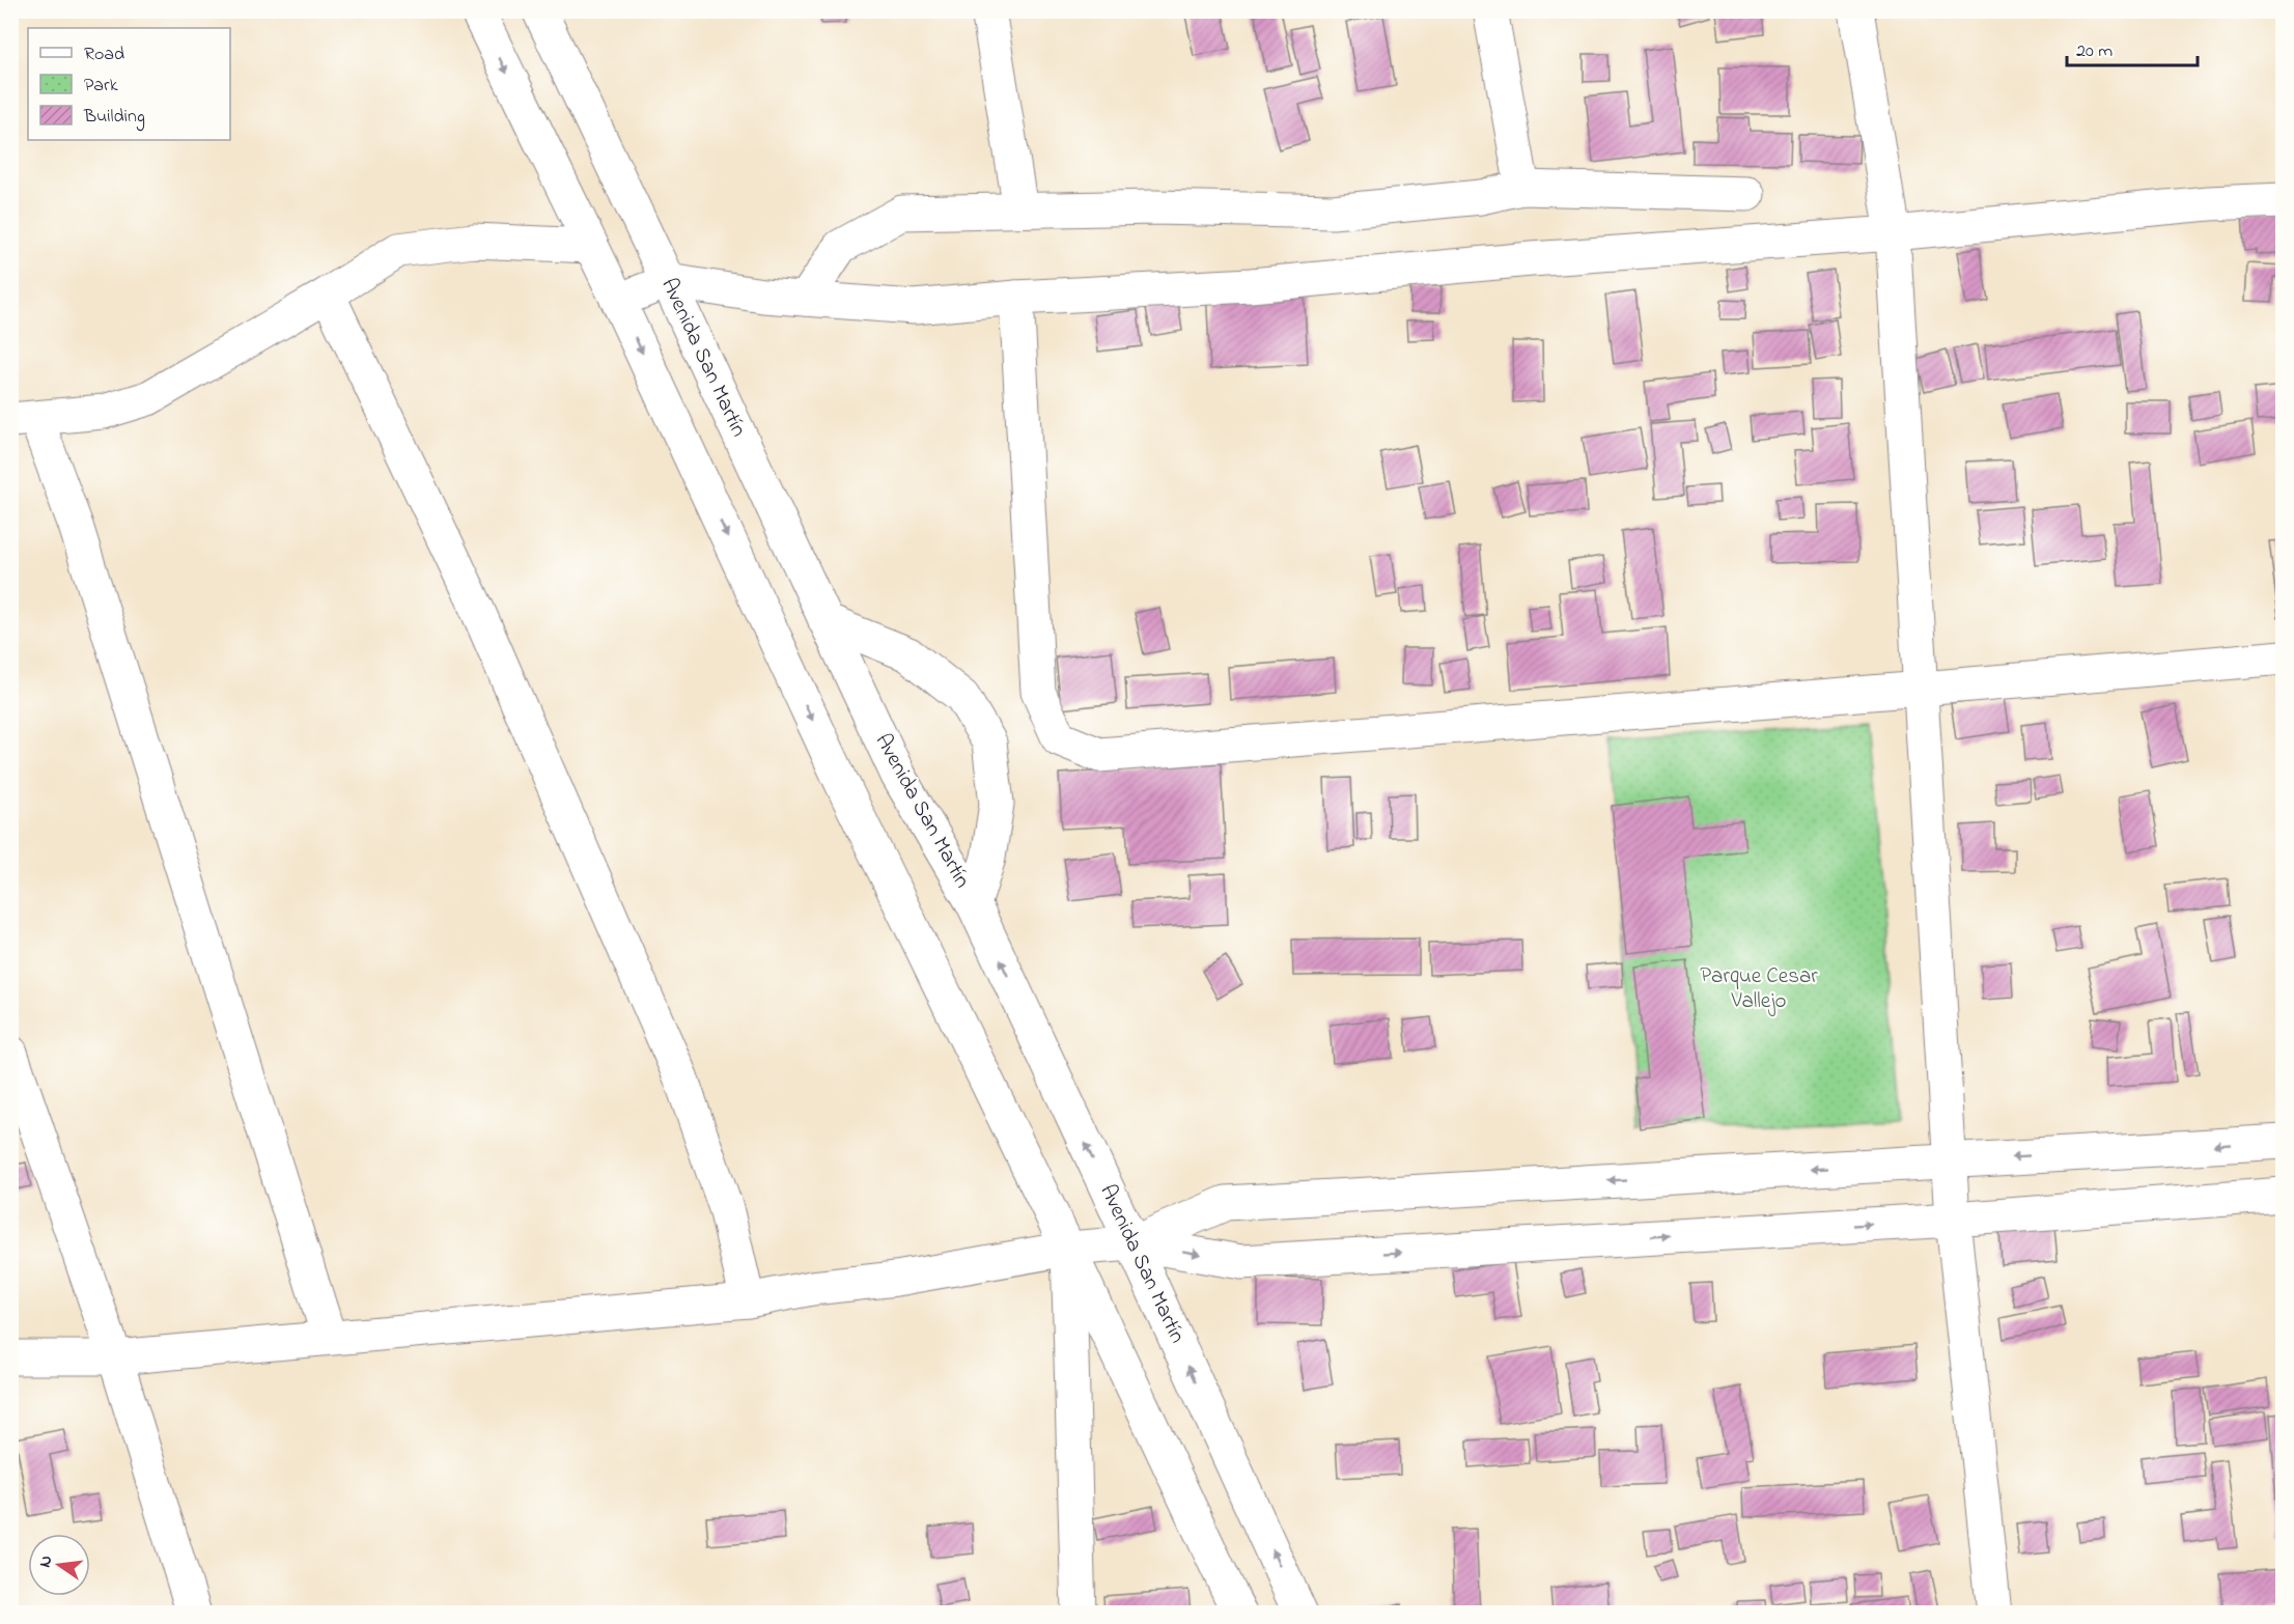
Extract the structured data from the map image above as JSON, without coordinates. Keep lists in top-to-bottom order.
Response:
{
  "streets": {
    "street": ["Avenida San Martín"]
  },
  "parks": ["Parque Cesar Vallejo"],
  "legend": ["Road", "Park", "Building"],
  "scale_bar": "20 m",
  "north": "left"
}
